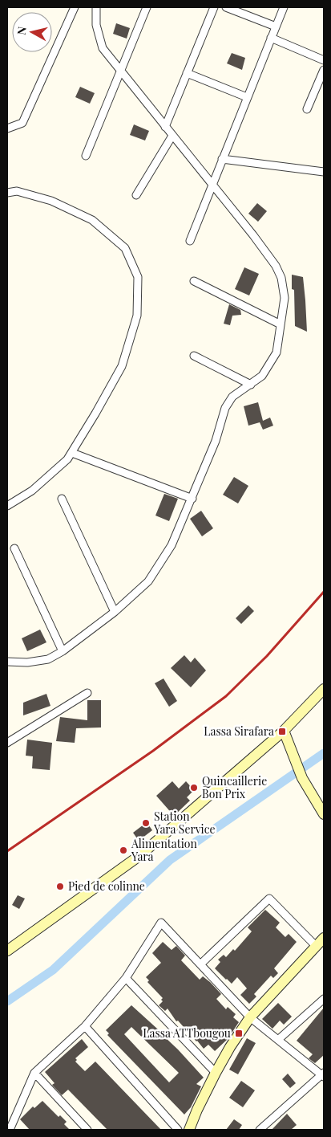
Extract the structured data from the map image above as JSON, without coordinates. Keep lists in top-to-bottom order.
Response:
{
  "places": {
    "transit": ["Lassa Sirafara", "Lassa ATTbougou"],
    "other": [
      "Quincaillerie Bon Prix",
      "Station Yara Service",
      "Alimentation Yara",
      "Pied de colinne"
    ]
  },
  "north": "left"
}
